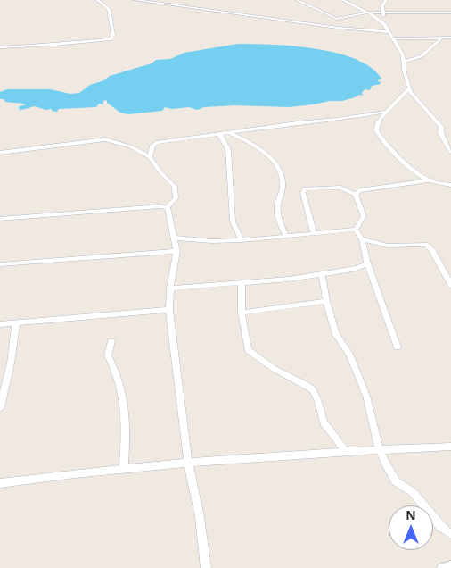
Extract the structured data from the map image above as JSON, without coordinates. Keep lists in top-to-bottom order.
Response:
{
  "north": "top"
}
